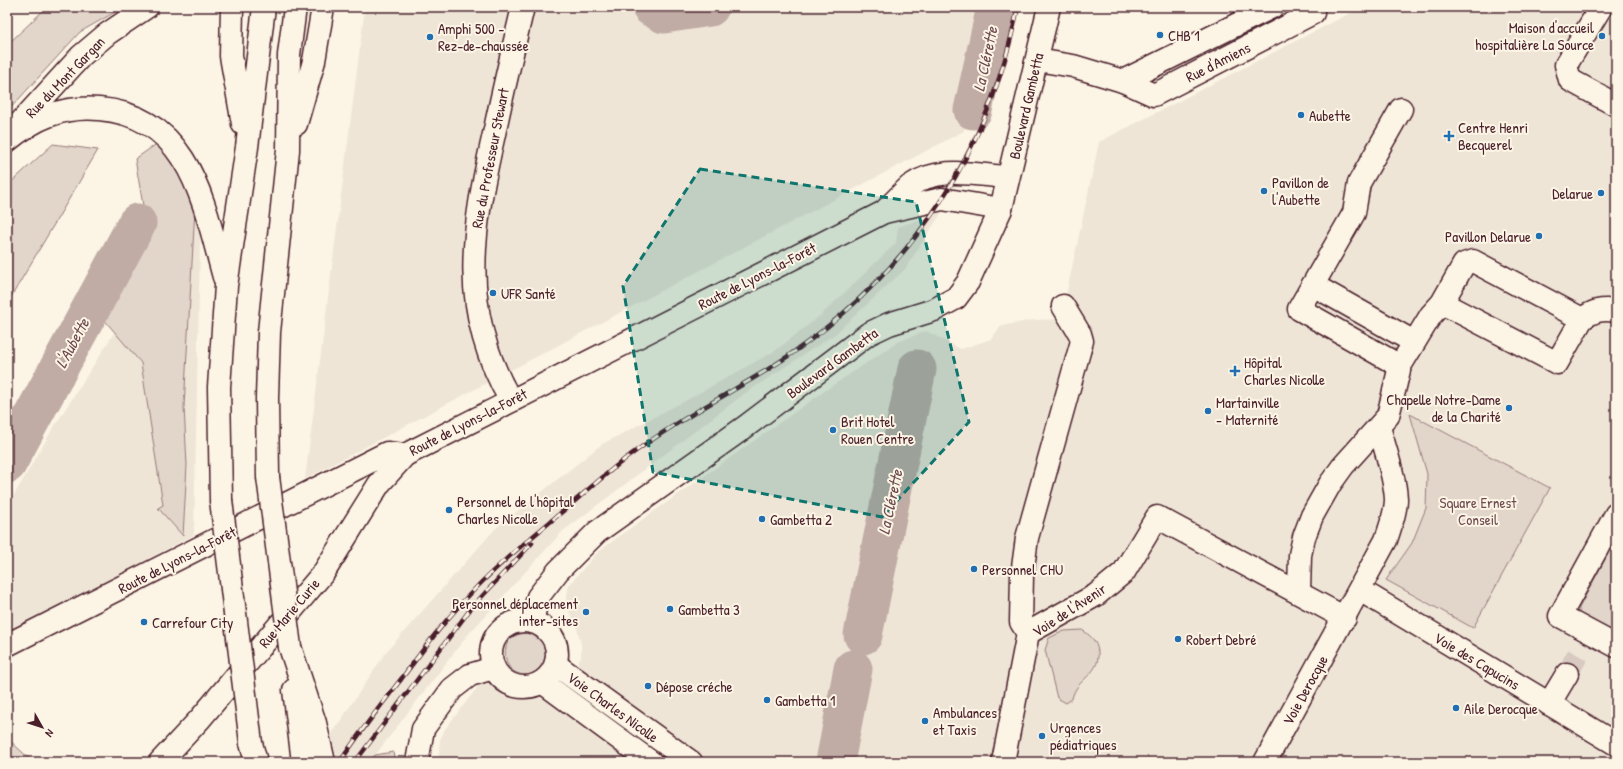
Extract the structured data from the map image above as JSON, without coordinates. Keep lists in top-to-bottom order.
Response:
{
  "streets": {
    "main road": [
      "Rue d'Amiens",
      "Rue du Mont Gargan",
      "Boulevard Gambetta",
      "Rue du Professeur Stewart",
      "Route de Lyons-la-Forêt",
      "Voie de l'Avenir",
      "Rue Marie Curie",
      "Voie des Capucins",
      "Voie Derocque",
      "Voie Charles Nicolle"
    ]
  },
  "crossings": [
    ["Rue d'Amiens", "Boulevard Gambetta"],
    ["Boulevard Gambetta", "Route de Lyons-la-Forêt"],
    ["Boulevard Gambetta", "Voie Charles Nicolle"],
    ["Rue du Professeur Stewart", "Route de Lyons-la-Forêt"],
    ["Route de Lyons-la-Forêt", "Rue Marie Curie"],
    ["Voie de l'Avenir", "Voie Derocque"],
    ["Voie des Capucins", "Voie Derocque"]
  ],
  "water": ["La Clérette", "L'Aubette"],
  "parks": ["Square Ernest Conseil"],
  "places": {
    "other": [
      "CHB 1",
      "Maison d'accueil hospitalière La Source",
      "Amphi 500 - Rez-de-chaussée",
      "Aubette",
      "Pavillon de l'Aubette",
      "Delarue",
      "Pavillon Delarue",
      "UFR Santé",
      "Chapelle Notre-Dame de la Charité",
      "Martainville - Maternité",
      "Brit Hotel Rouen Centre",
      "Personnel de l'hôpital Charles Nicolle",
      "Gambetta 2",
      "Personnel CHU",
      "Gambetta 3",
      "Personnel déplacement inter-sites",
      "Carrefour City",
      "Robert Debré",
      "Dépose créche",
      "Gambetta 1",
      "Aile Derocque",
      "Ambulances et Taxis",
      "Urgences pédiatriques"
    ],
    "health": ["Centre Henri Becquerel", "Hôpital Charles Nicolle"]
  },
  "north": "bottom right"
}
